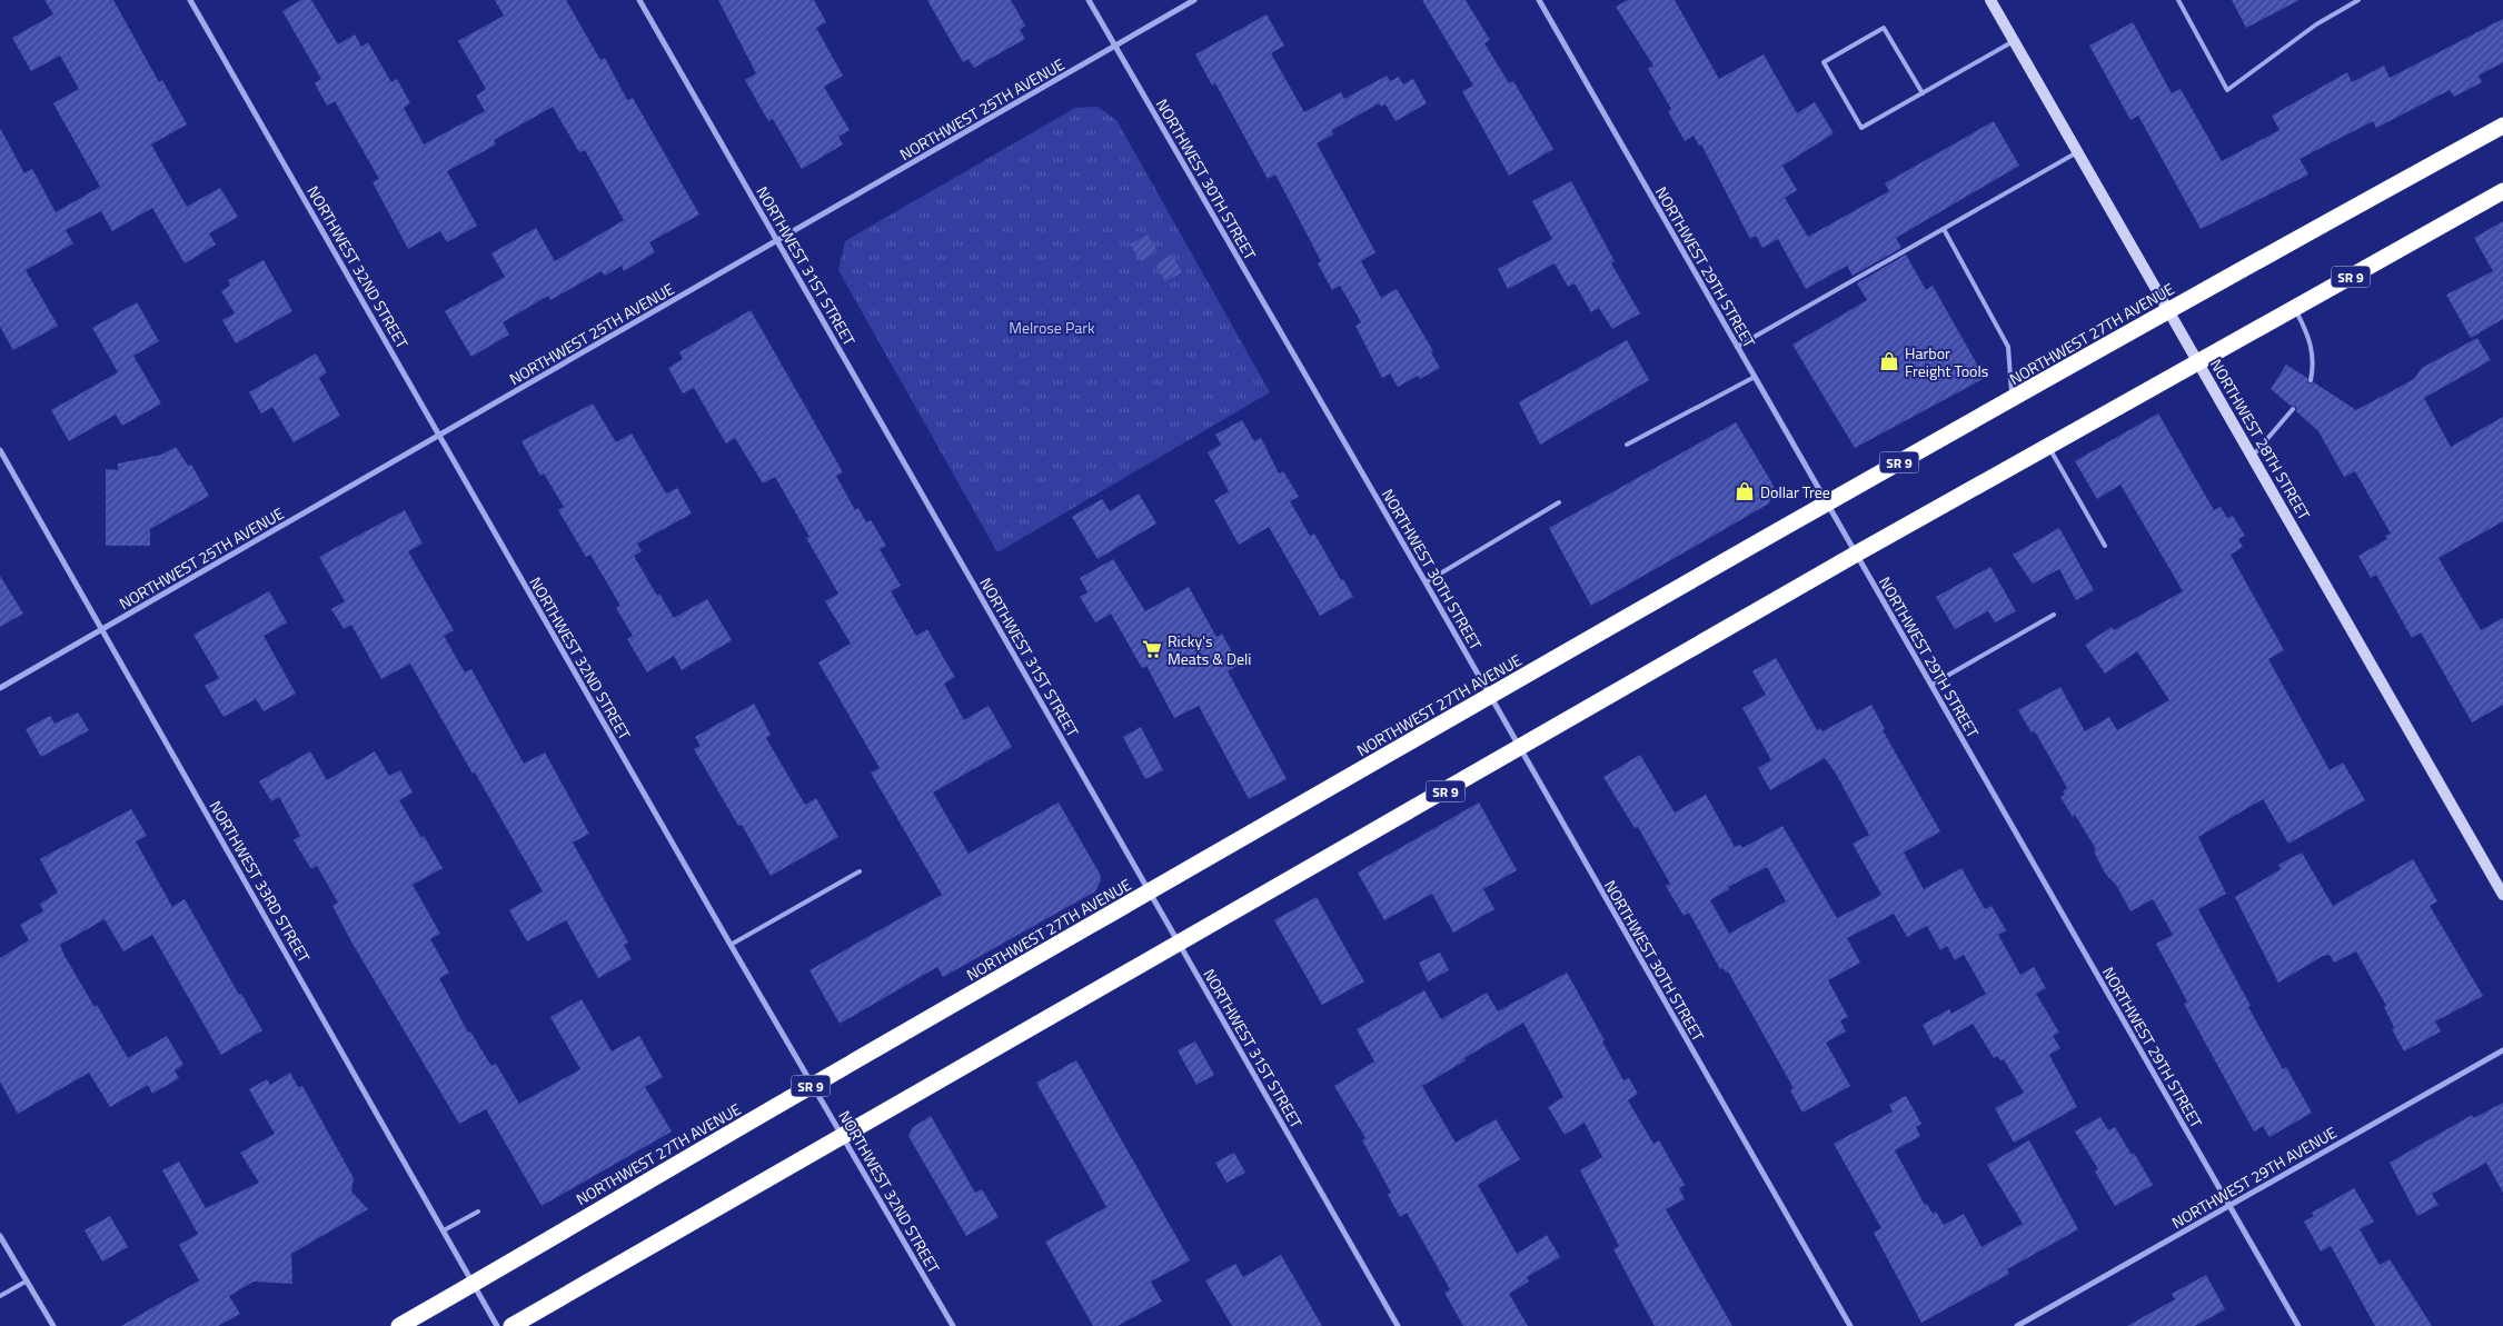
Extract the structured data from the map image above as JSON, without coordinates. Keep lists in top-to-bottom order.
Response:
{
  "streets": {
    "highway": ["SR 9", "NORTHWEST 27TH AVENUE"],
    "street": [
      "NORTHWEST 25TH AVENUE",
      "NORTHWEST 30TH STREET",
      "NORTHWEST 31ST STREET",
      "NORTHWEST 32ND STREET",
      "NORTHWEST 29TH STREET",
      "NORTHWEST 28TH STREET",
      "NORTHWEST 33RD STREET",
      "NORTHWEST 29TH AVENUE"
    ]
  },
  "crossings": [
    ["NORTHWEST 25TH AVENUE", "NORTHWEST 30TH STREET"],
    ["NORTHWEST 25TH AVENUE", "NORTHWEST 31ST STREET"],
    ["NORTHWEST 25TH AVENUE", "NORTHWEST 32ND STREET"],
    ["NORTHWEST 25TH AVENUE", "NORTHWEST 33RD STREET"],
    ["NORTHWEST 30TH STREET", "SR 9"],
    ["NORTHWEST 30TH STREET", "NORTHWEST 27TH AVENUE"],
    ["NORTHWEST 31ST STREET", "SR 9"],
    ["NORTHWEST 31ST STREET", "NORTHWEST 27TH AVENUE"],
    ["NORTHWEST 32ND STREET", "SR 9"],
    ["NORTHWEST 32ND STREET", "NORTHWEST 27TH AVENUE"],
    ["NORTHWEST 29TH STREET", "SR 9"],
    ["NORTHWEST 29TH STREET", "NORTHWEST 27TH AVENUE"],
    ["NORTHWEST 29TH STREET", "NORTHWEST 29TH AVENUE"],
    ["SR 9", "NORTHWEST 28TH STREET"],
    ["NORTHWEST 27TH AVENUE", "NORTHWEST 28TH STREET"],
    ["NORTHWEST 27TH AVENUE", "NORTHWEST 33RD STREET"]
  ],
  "parks": ["Melrose Park"],
  "places": {
    "shop": ["Harbor Freight Tools", "Dollar Tree"],
    "supermarket": ["Ricky's Meats & Deli"]
  }
}
